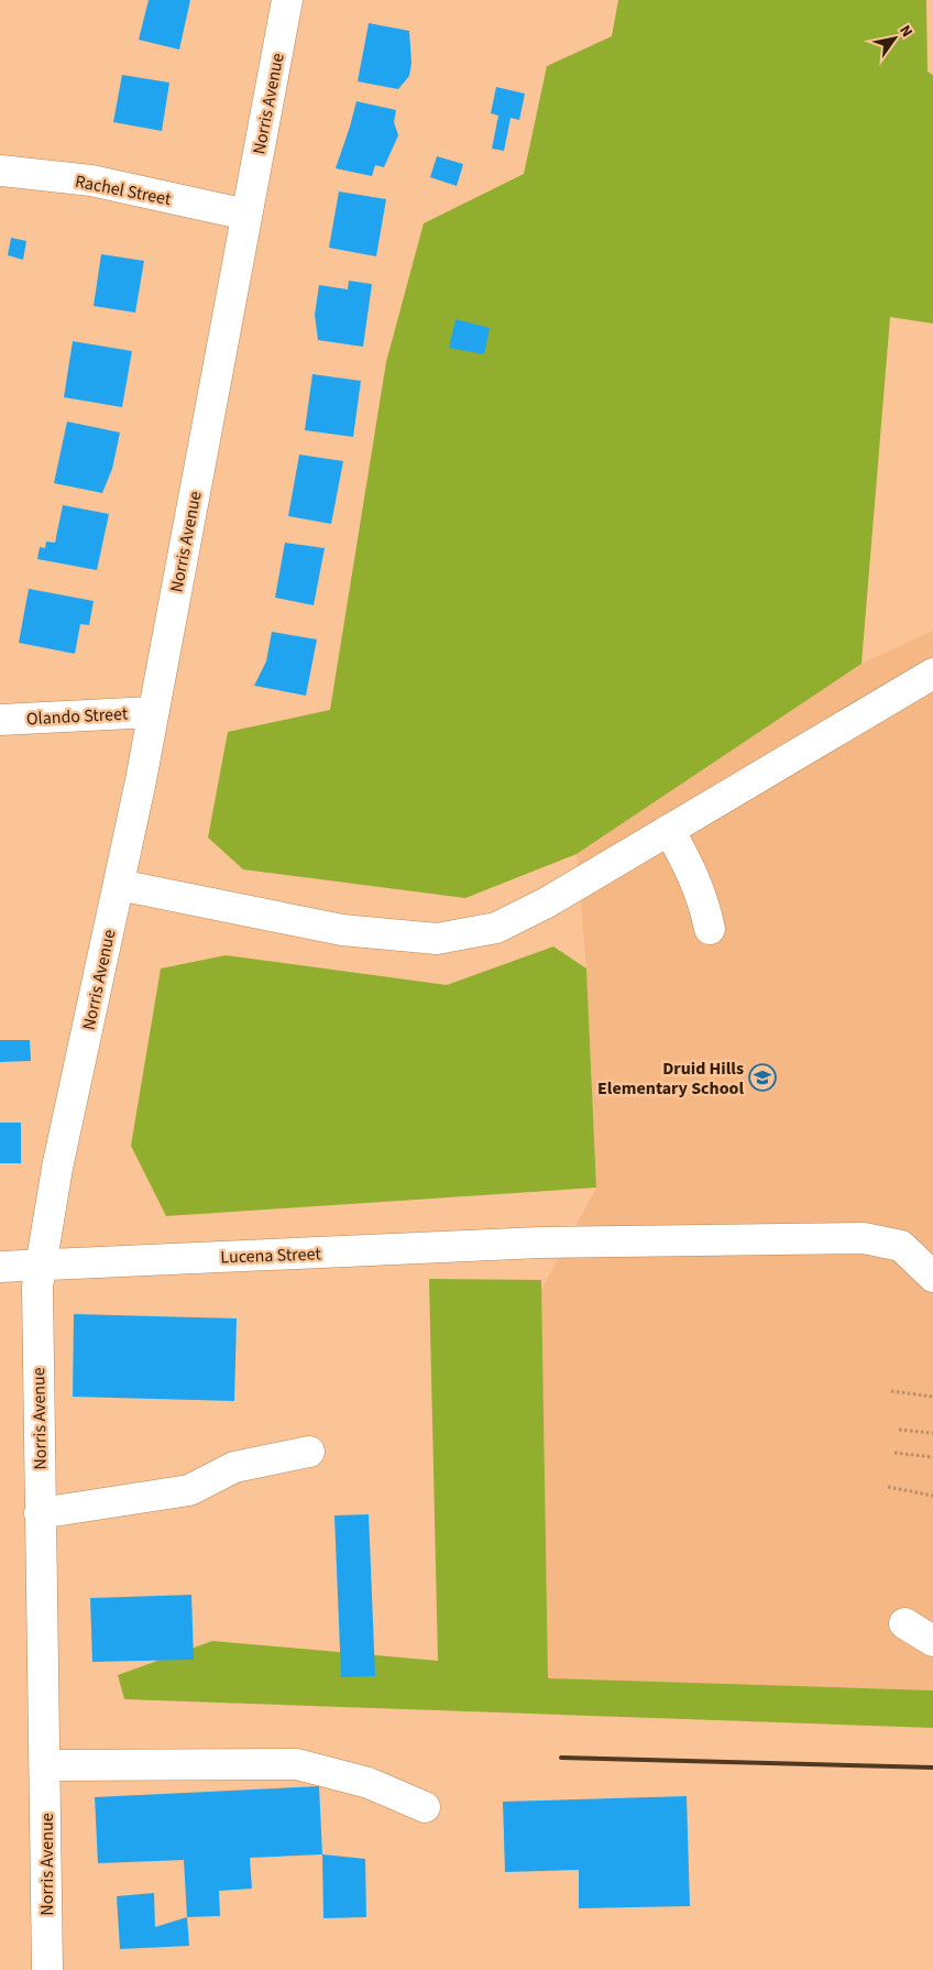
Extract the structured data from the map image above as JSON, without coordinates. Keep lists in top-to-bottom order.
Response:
{
  "streets": {
    "street": [
      "Norris Avenue",
      "Rachel Street",
      "Olando Street",
      "Lucena Street"
    ]
  },
  "crossings": [
    ["Norris Avenue", "Rachel Street"],
    ["Norris Avenue", "Olando Street"],
    ["Norris Avenue", "Lucena Street"]
  ],
  "places": {
    "school or university": ["Druid Hills Elementary School"]
  },
  "north": "top right"
}
